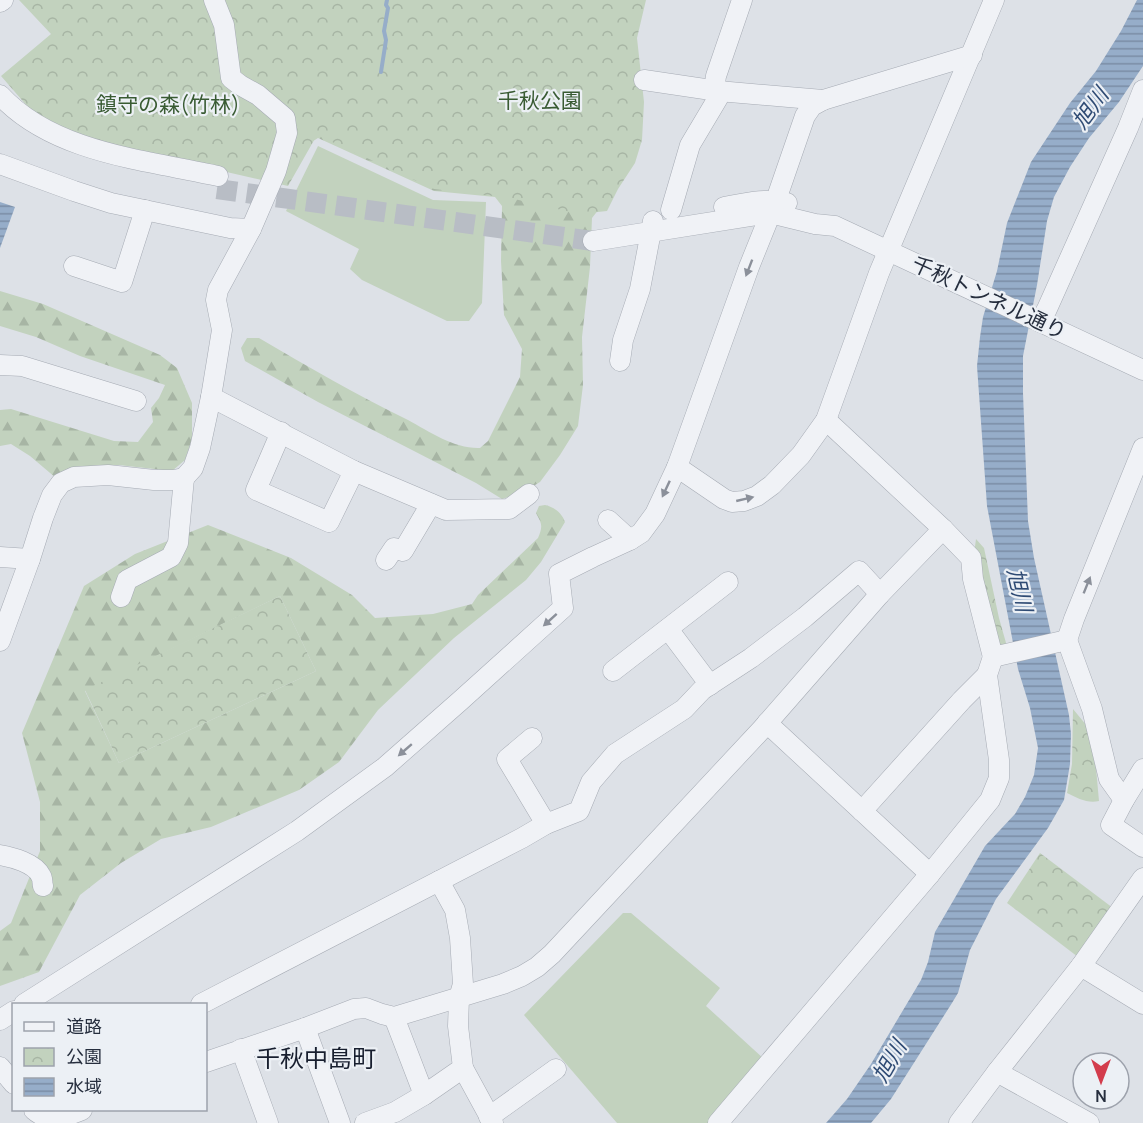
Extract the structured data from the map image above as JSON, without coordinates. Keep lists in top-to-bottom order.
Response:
{
  "streets": {
    "street": ["千秋トンネル通り"]
  },
  "districts": ["千秋中島町"],
  "water": ["旭川"],
  "parks": ["千秋公園", "鎮守の森(竹林)"],
  "legend": ["道路", "公園", "水域"],
  "north": "bottom"
}
